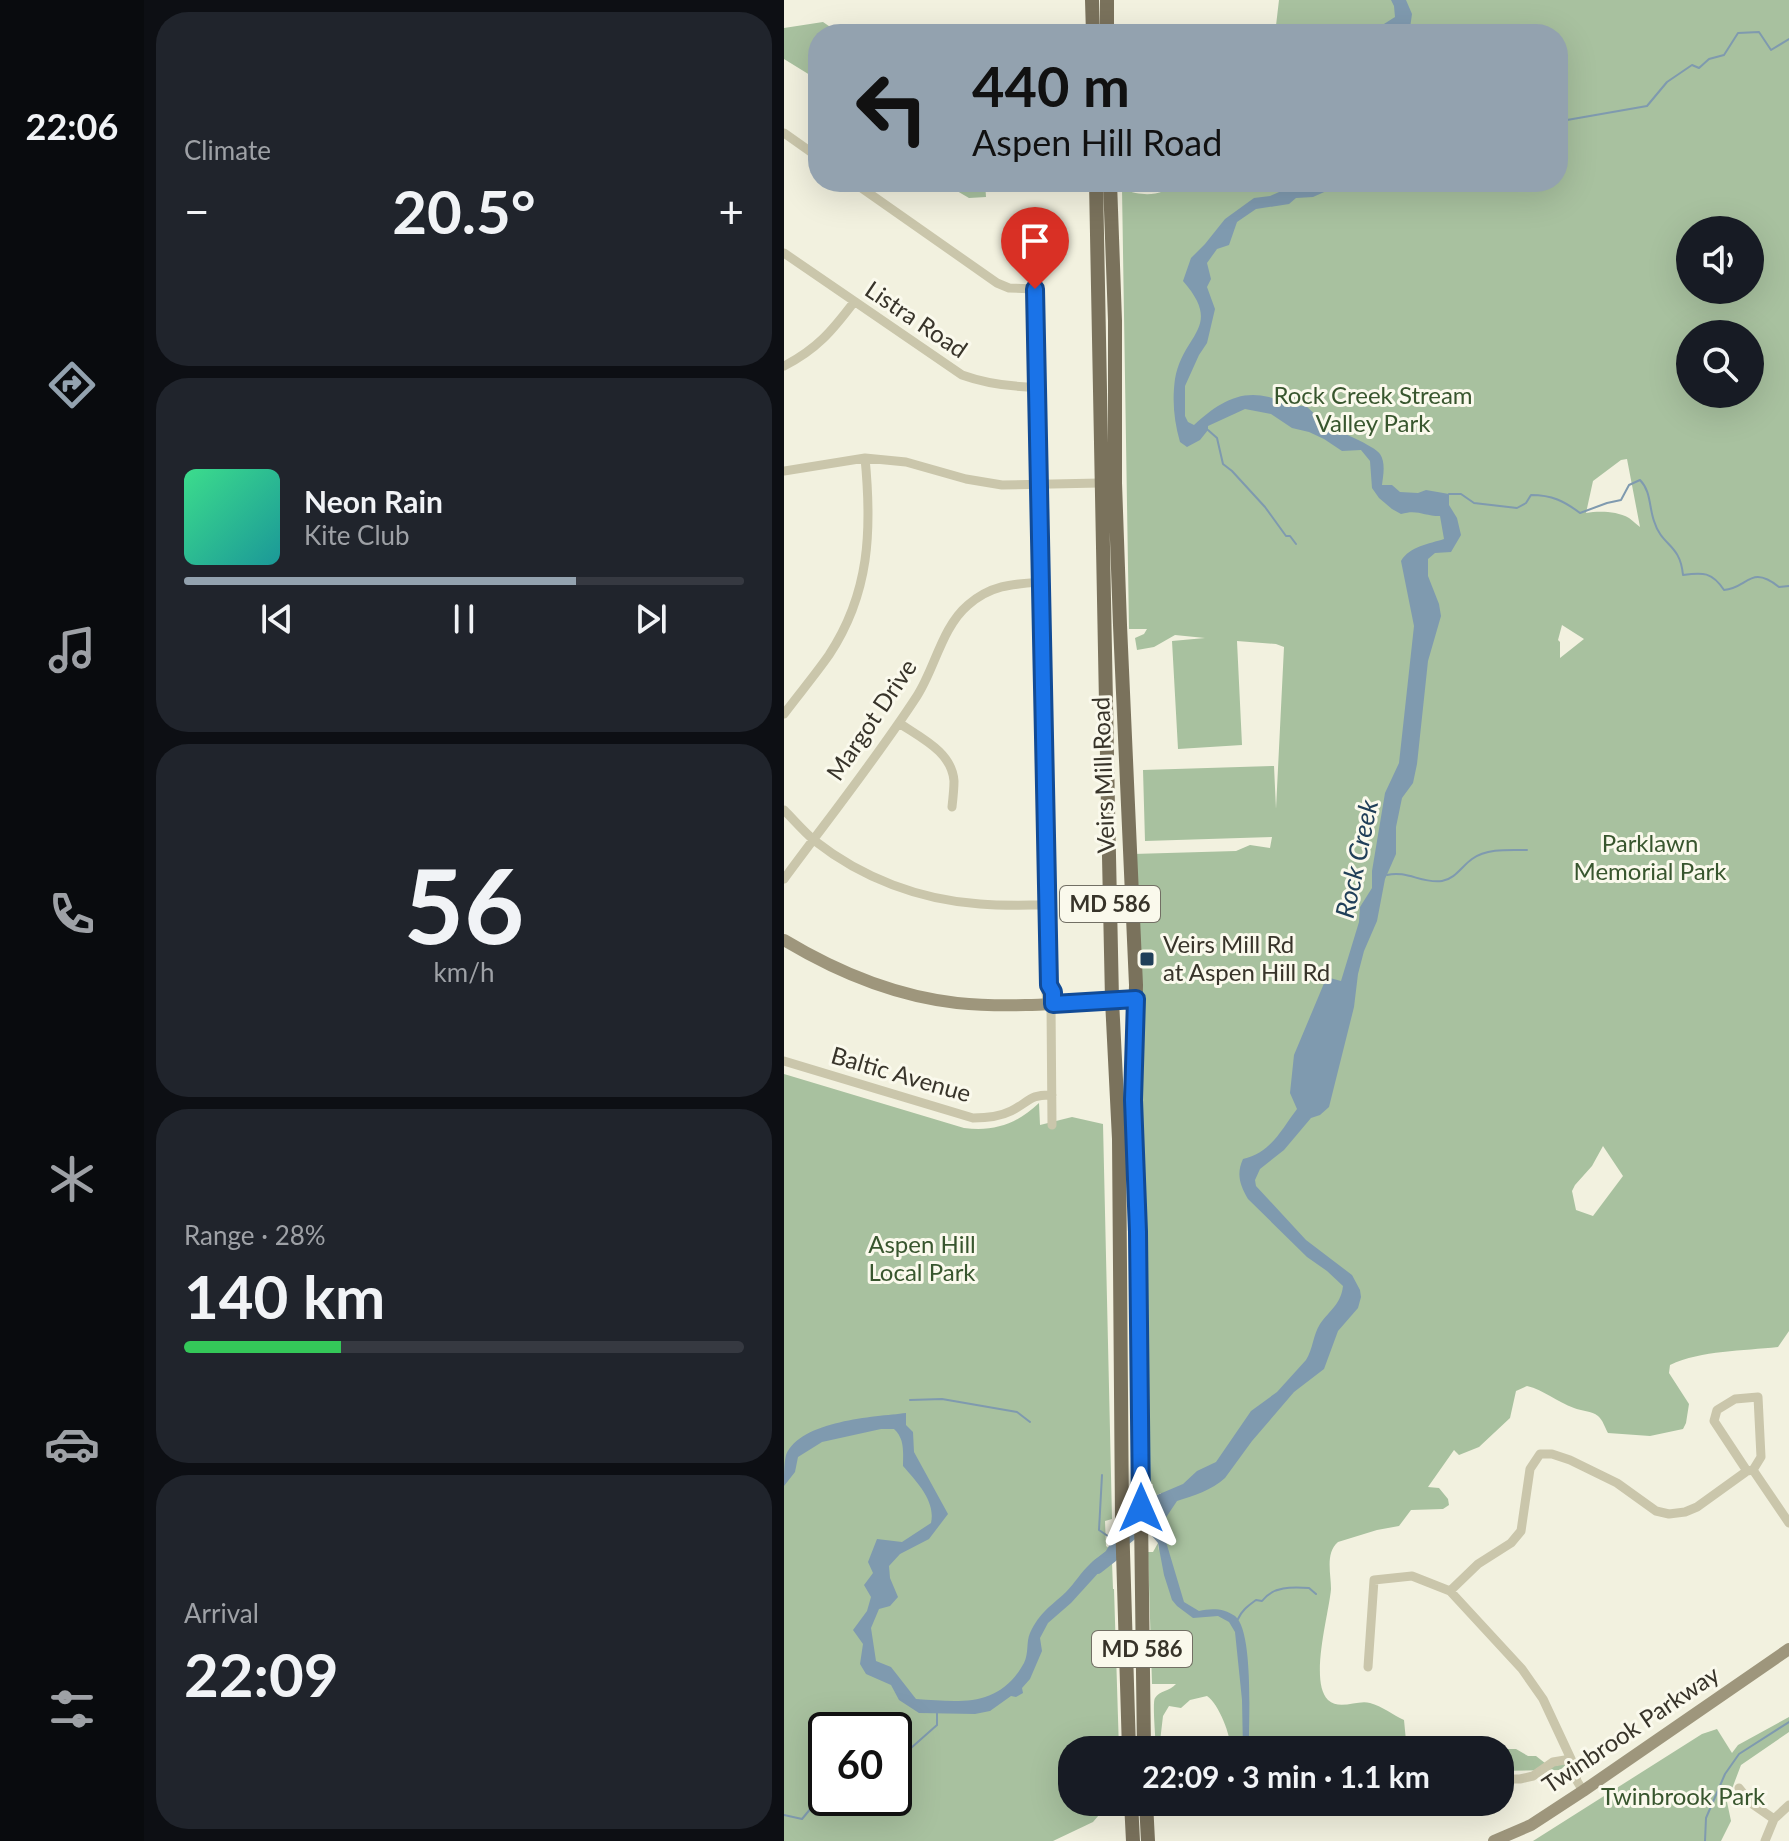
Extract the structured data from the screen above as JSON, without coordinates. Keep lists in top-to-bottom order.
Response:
{
  "streets": {
    "main road": ["Veirs Mill Road", "MD 586"],
    "street": [
      "Listra Road",
      "Margot Drive",
      "Baltic Avenue",
      "Twinbrook Parkway"
    ]
  },
  "water": ["Rock Creek"],
  "parks": [
    "Rock Creek Stream Valley Park",
    "Parklawn Memorial Park",
    "Aspen Hill Local Park",
    "Twinbrook Park"
  ],
  "places": {
    "transit": ["Veirs Mill Rd at Aspen Hill Rd"]
  },
  "page": {
    "tabs": "22:06",
    "tile": [
      "Climate",
      ["56", "km/h"],
      ["Range · 28%", "140 km"],
      ["Arrival", "22:09"]
    ],
    "turn": ["440 m", "Aspen Hill Road"],
    "heat": ["−", "20.5°", "+"],
    "song": ["Neon Rain", "Kite Club"],
    "limit": "60",
    "trip": "22:09 · 3 min · 1.1 km"
  }
}
